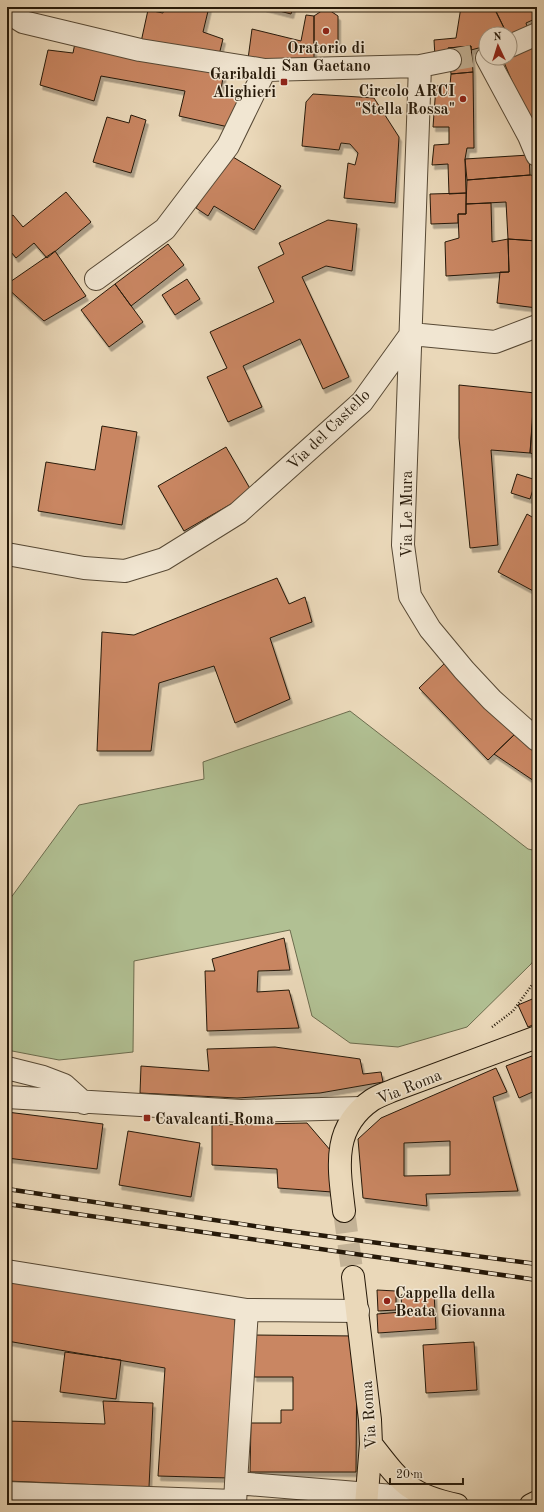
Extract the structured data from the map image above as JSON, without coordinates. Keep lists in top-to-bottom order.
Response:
{
  "streets": {
    "main road": ["Via Roma"],
    "street": ["Via del Castello", "Via Le Mura"]
  },
  "crossings": [
    ["Via del Castello", "Via Le Mura"]
  ],
  "places": {
    "other": ["Oratorio di San Gaetano", "Circolo ARCI \"Stella Rossa\"", "Cappella della Beata Giovanna"],
    "transit": ["Garibaldi Alighieri", "Cavalcanti Roma"]
  },
  "scale_bar": "20 m",
  "north": "top"
}
